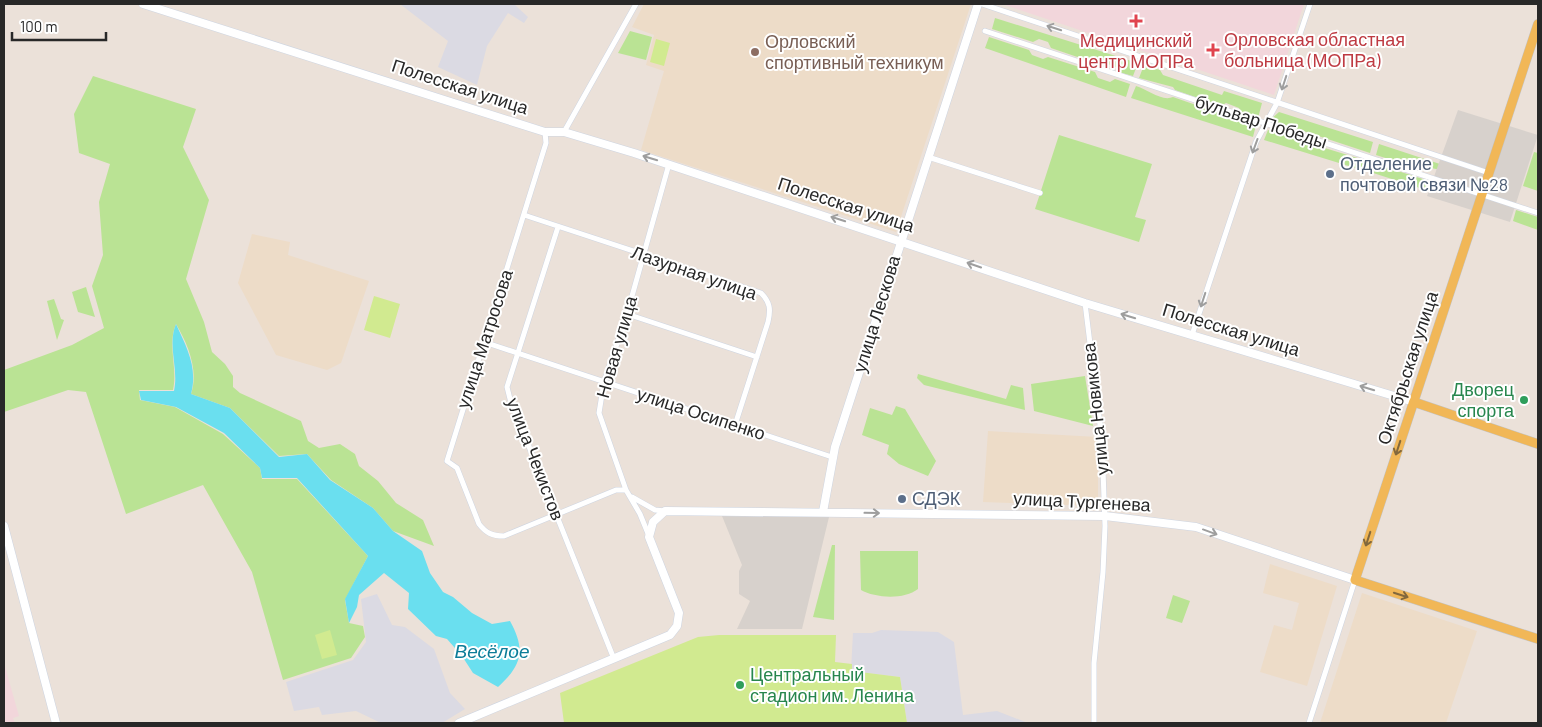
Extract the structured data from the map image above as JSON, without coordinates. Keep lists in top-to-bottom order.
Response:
{
  "streets": {
    "main road": [
      "Полесская улица",
      "улица Лескова",
      "Новая улица",
      "Октябрьская улица",
      "улица Тургенева"
    ],
    "street": [
      "бульвар Победы",
      "Лазурная улица",
      "улица Матросова",
      "улица Новикова",
      "улица Осипенко",
      "улица Чекистов"
    ]
  },
  "crossings": [
    ["Полесская улица", "улица Лескова"],
    ["Полесская улица", "улица Матросова"],
    ["Полесская улица", "Новая улица"],
    ["Полесская улица", "Октябрьская улица"],
    ["Полесская улица", "улица Новикова"],
    ["бульвар Победы", "Октябрьская улица"],
    ["Лазурная улица", "улица Матросова"],
    ["Лазурная улица", "Новая улица"],
    ["Лазурная улица", "улица Осипенко"],
    ["Лазурная улица", "улица Чекистов"],
    ["улица Лескова", "улица Осипенко"],
    ["улица Лескова", "улица Тургенева"],
    ["улица Матросова", "улица Осипенко"],
    ["улица Матросова", "улица Чекистов"],
    ["Новая улица", "улица Осипенко"],
    ["Новая улица", "улица Чекистов"],
    ["Октябрьская улица", "улица Тургенева"],
    ["улица Новикова", "улица Тургенева"],
    ["улица Осипенко", "улица Чекистов"]
  ],
  "one_way": ["Полесская улица", "улица Тургенева"],
  "water": ["Весёлое"],
  "places": {
    "health": ["Медицинский центр МОПРа", "Орловская областная больница (МОПРа)"],
    "other": [
      "Орловский спортивный техникум",
      "Отделение почтовой связи №28",
      "Дворец спорта",
      "СДЭК",
      "Центральный стадион им. Ленина"
    ]
  },
  "scale_bar": "100 m"
}
